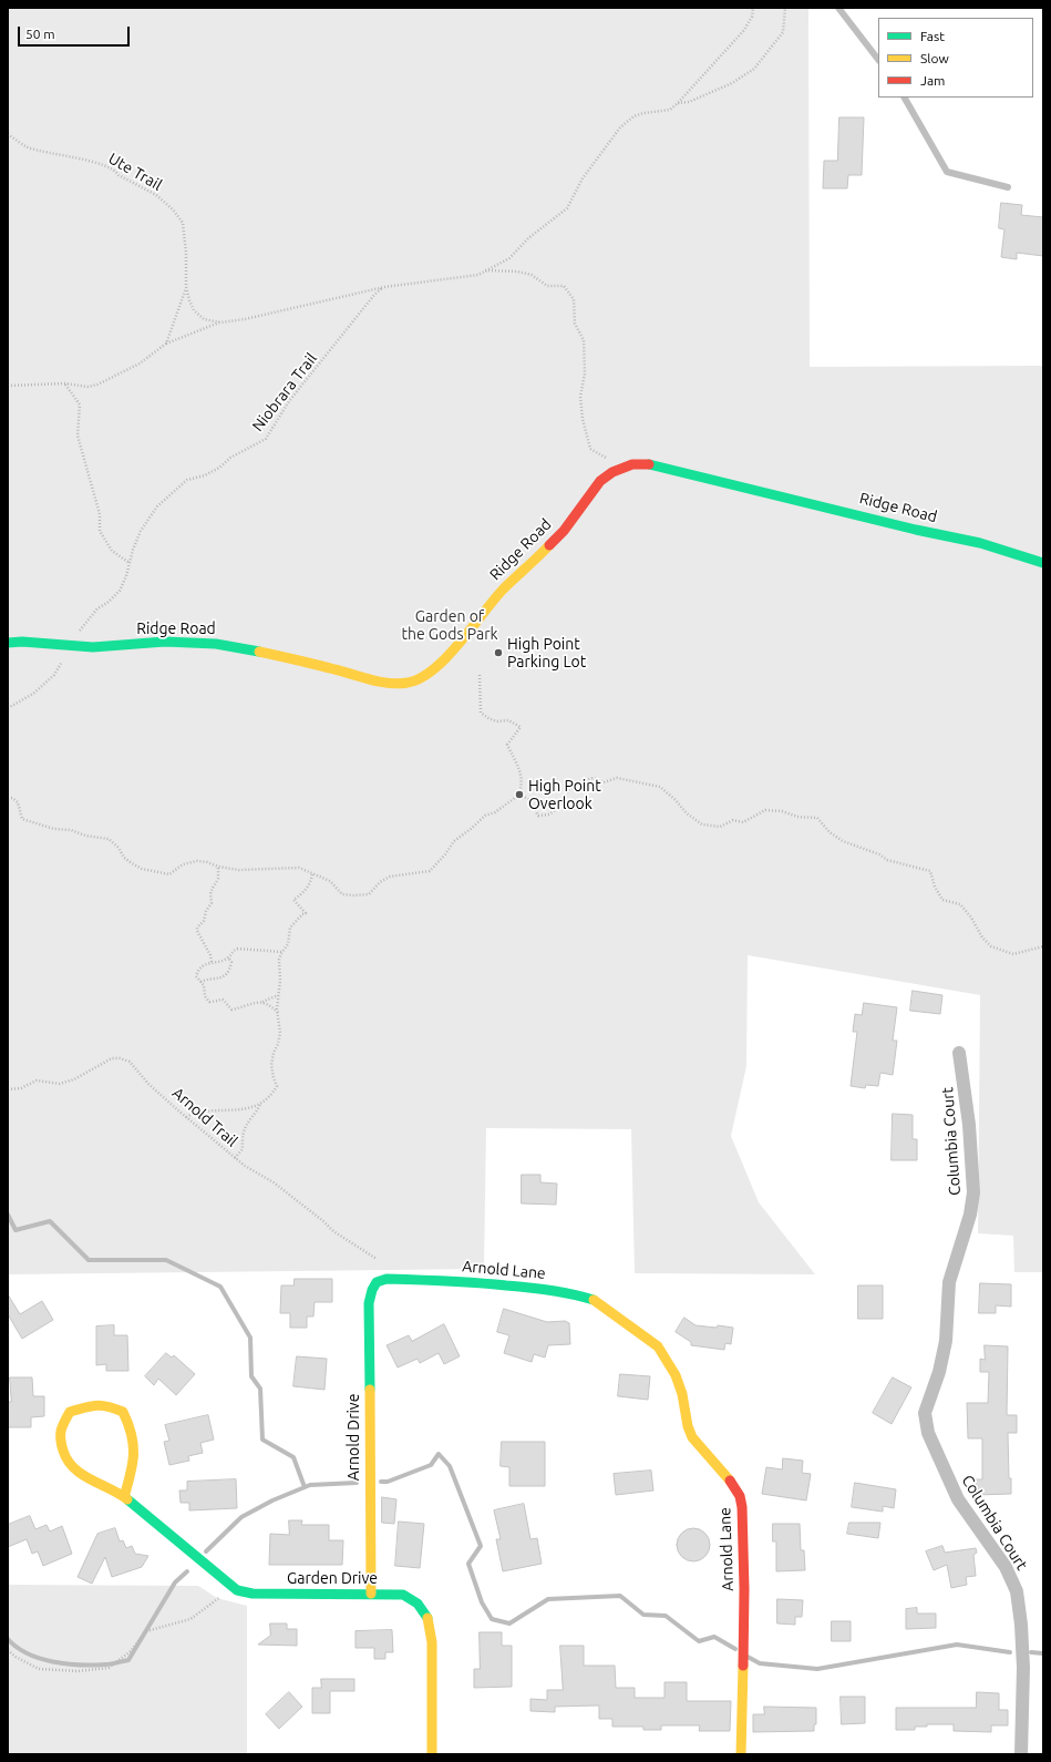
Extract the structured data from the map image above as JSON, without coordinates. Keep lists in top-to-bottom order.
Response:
{
  "streets": {
    "street": [
      "Ridge Road",
      "Columbia Court",
      "Arnold Lane",
      "Arnold Drive",
      "Garden Drive"
    ],
    "path": ["Ute Trail", "Niobrara Trail", "Arnold Trail"]
  },
  "crossings": [
    ["Niobrara Trail", "Ridge Road"],
    ["Arnold Lane", "Arnold Drive"],
    ["Arnold Drive", "Garden Drive"]
  ],
  "parks": ["Garden of the Gods Park"],
  "places": ["High Point Parking Lot", "High Point Overlook"],
  "legend": ["Fast", "Slow", "Jam"],
  "scale_bar": "50 m"
}
